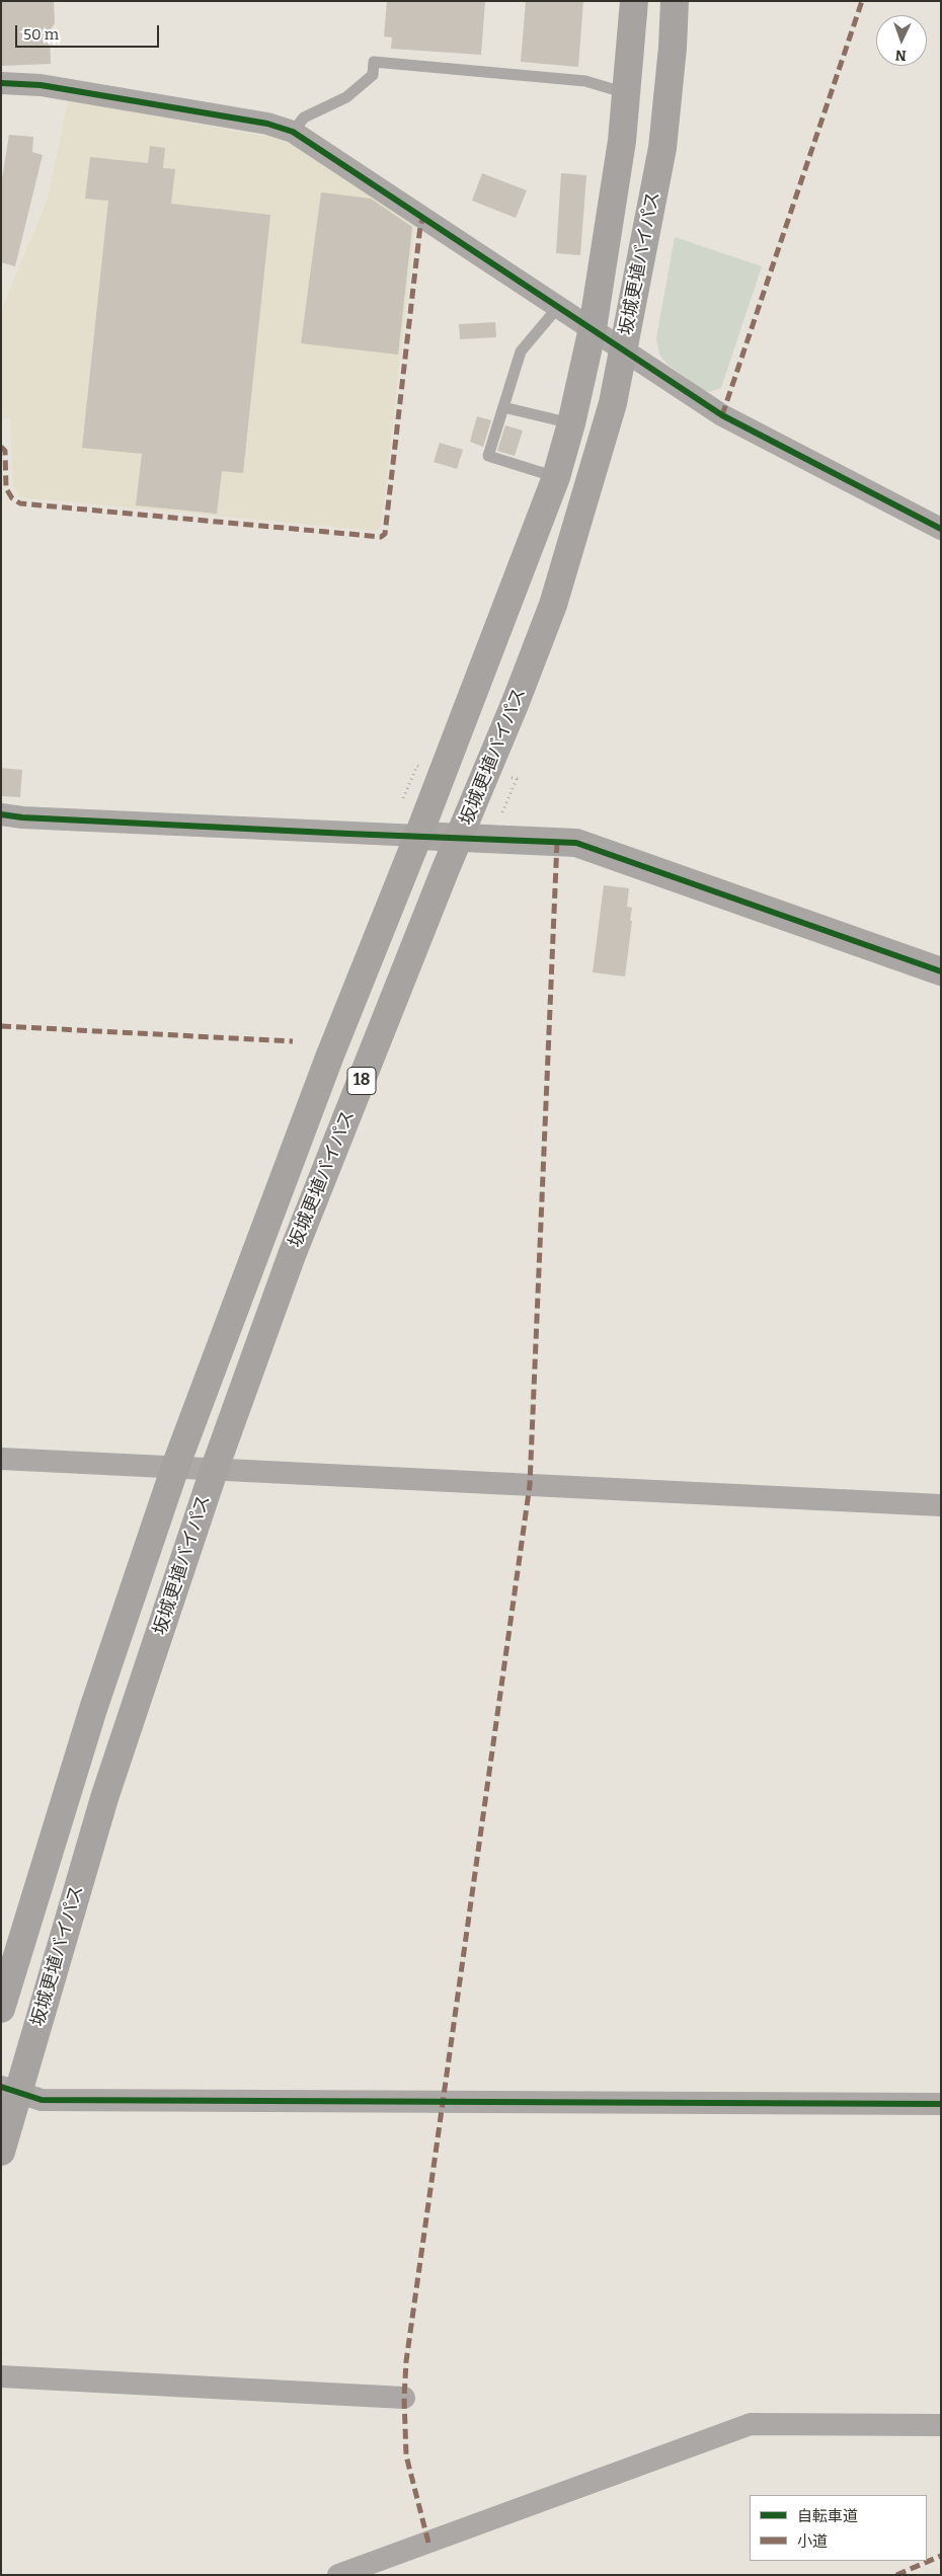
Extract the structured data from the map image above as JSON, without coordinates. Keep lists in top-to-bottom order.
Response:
{
  "streets": {
    "highway": ["坂城更埴バイパス", "18"]
  },
  "legend": ["自転車道", "小道"],
  "scale_bar": "50 m",
  "north": "bottom"
}
